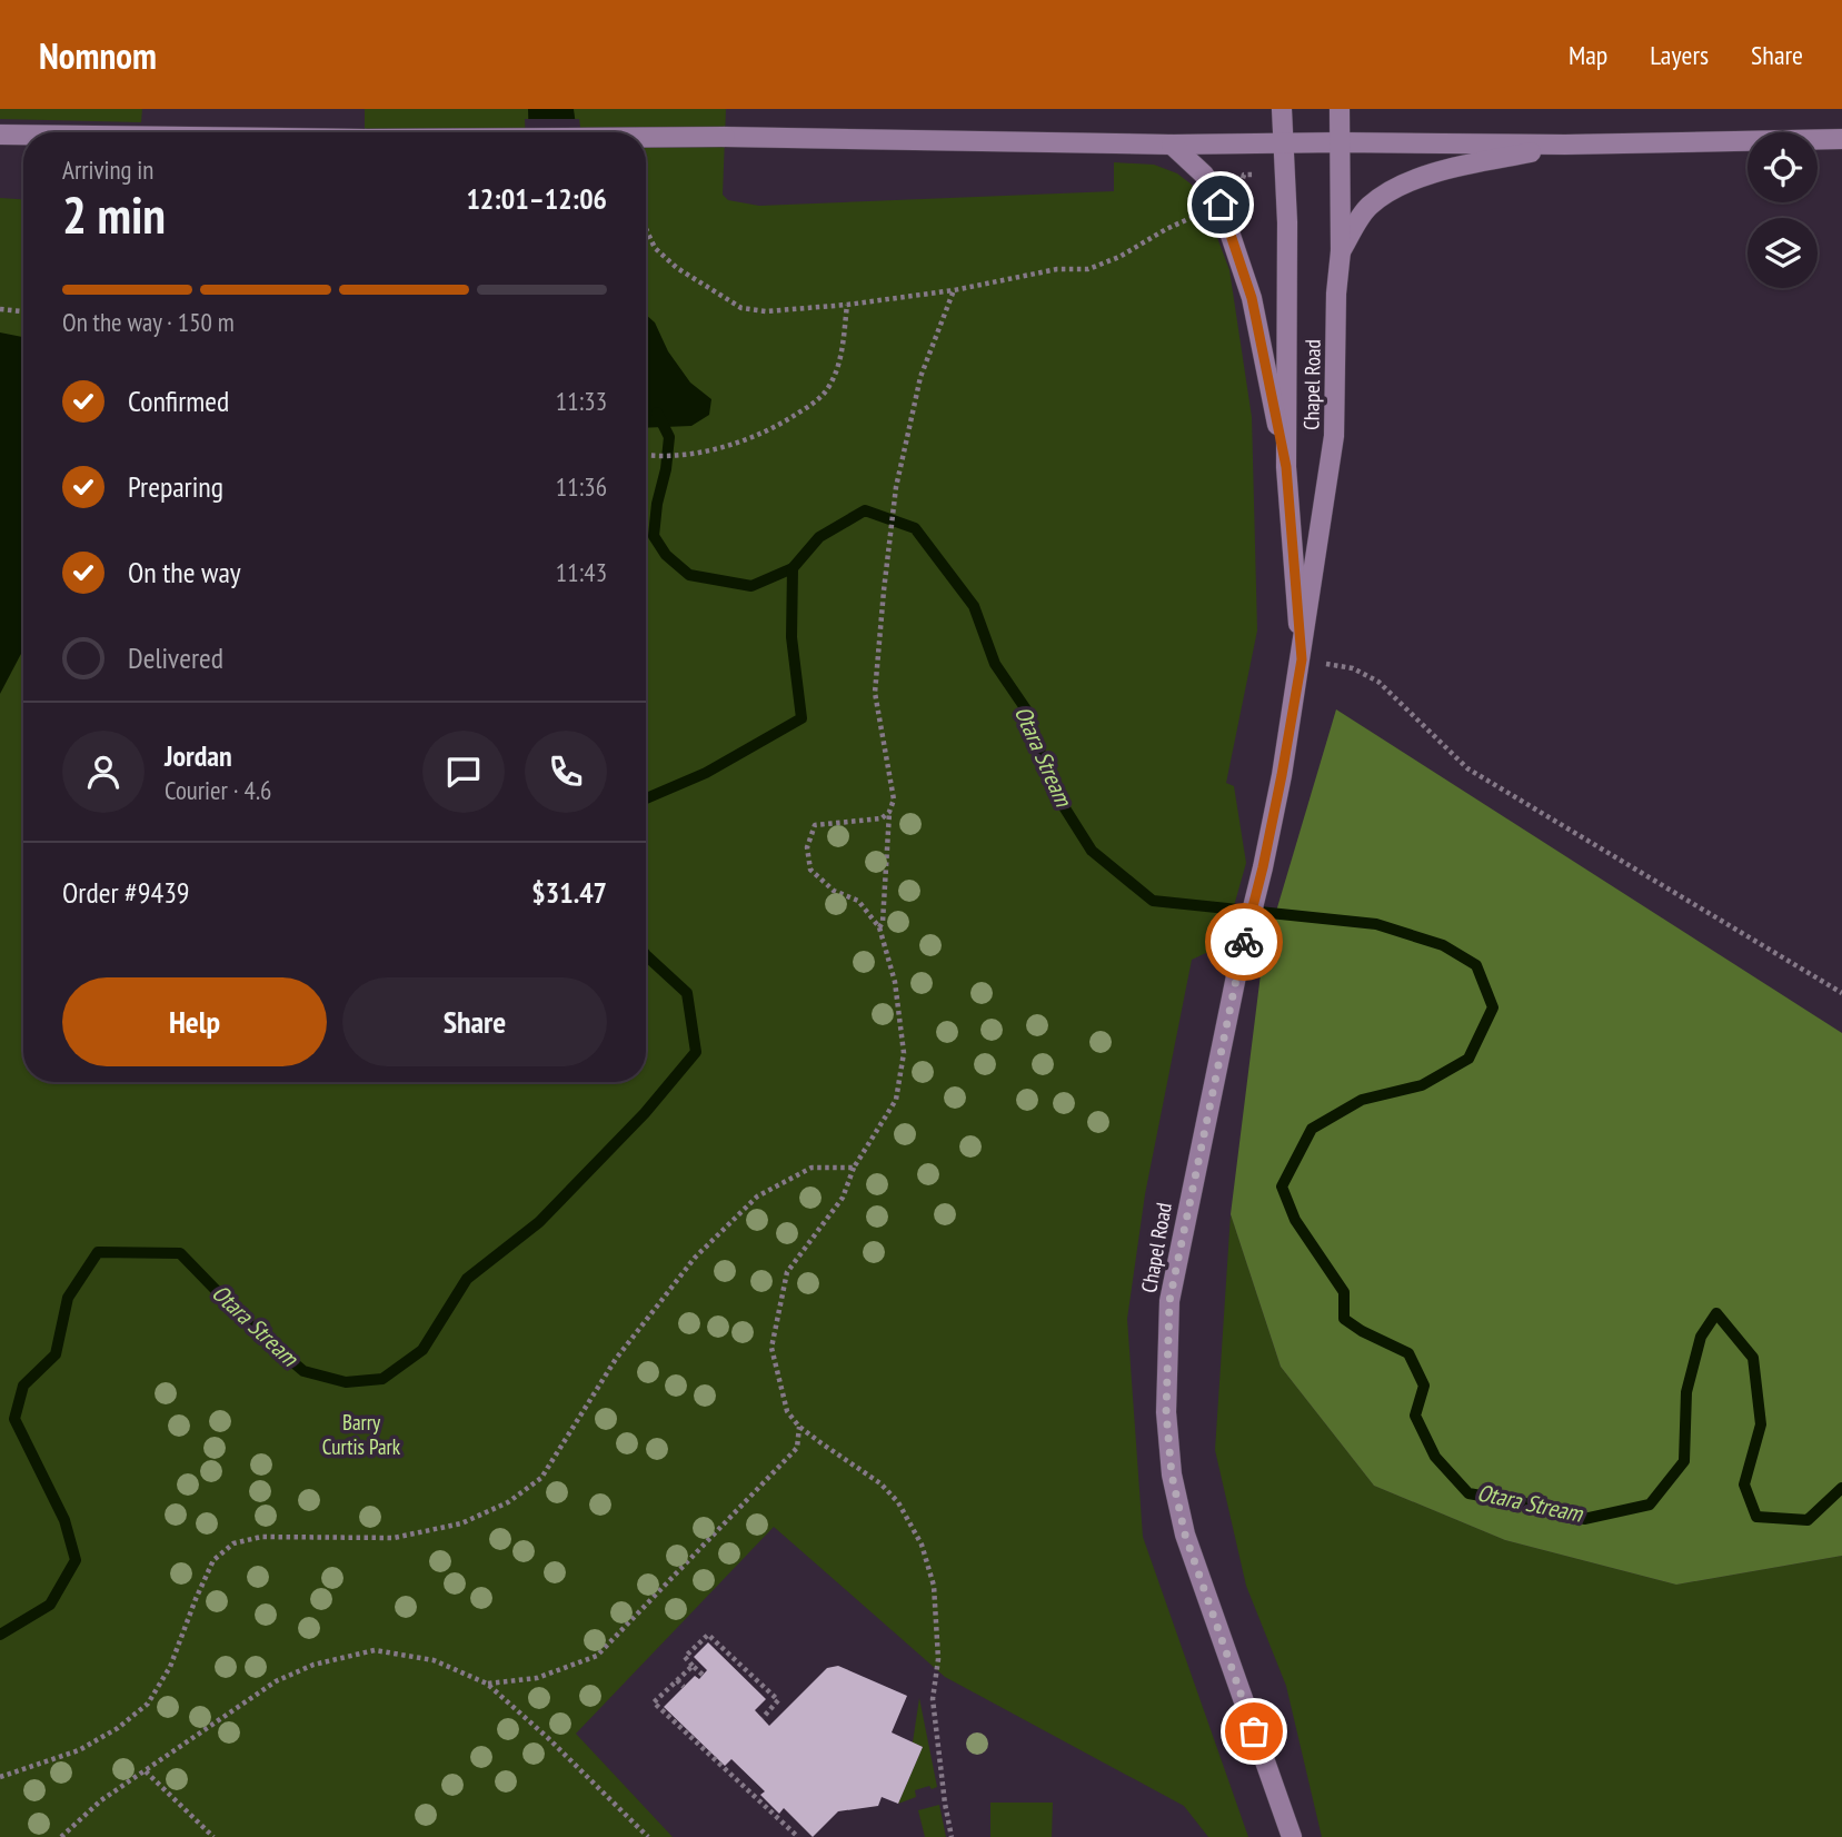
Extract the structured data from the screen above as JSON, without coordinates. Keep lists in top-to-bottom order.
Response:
{
  "streets": {
    "main road": ["Chapel Road"]
  },
  "water": ["Otara Stream"],
  "parks": ["Barry Curtis Park"],
  "page": {
    "header": "Nomnom",
    "nav": ["Map", "Layers", "Share"],
    "heading": ["2 min", "Arriving in", "12:01–12:06"],
    "panel": [
      "Jordan",
      "Courier · 4.6",
      "Order #9439",
      "$31.47"
    ],
    "bar": "On the way · 150 m",
    "list": [
      ["Confirmed", "11:33"],
      ["Preparing", "11:36"],
      ["On the way", "11:43"],
      "Delivered"
    ],
    "buttons": ["Help", "Share"]
  }
}
